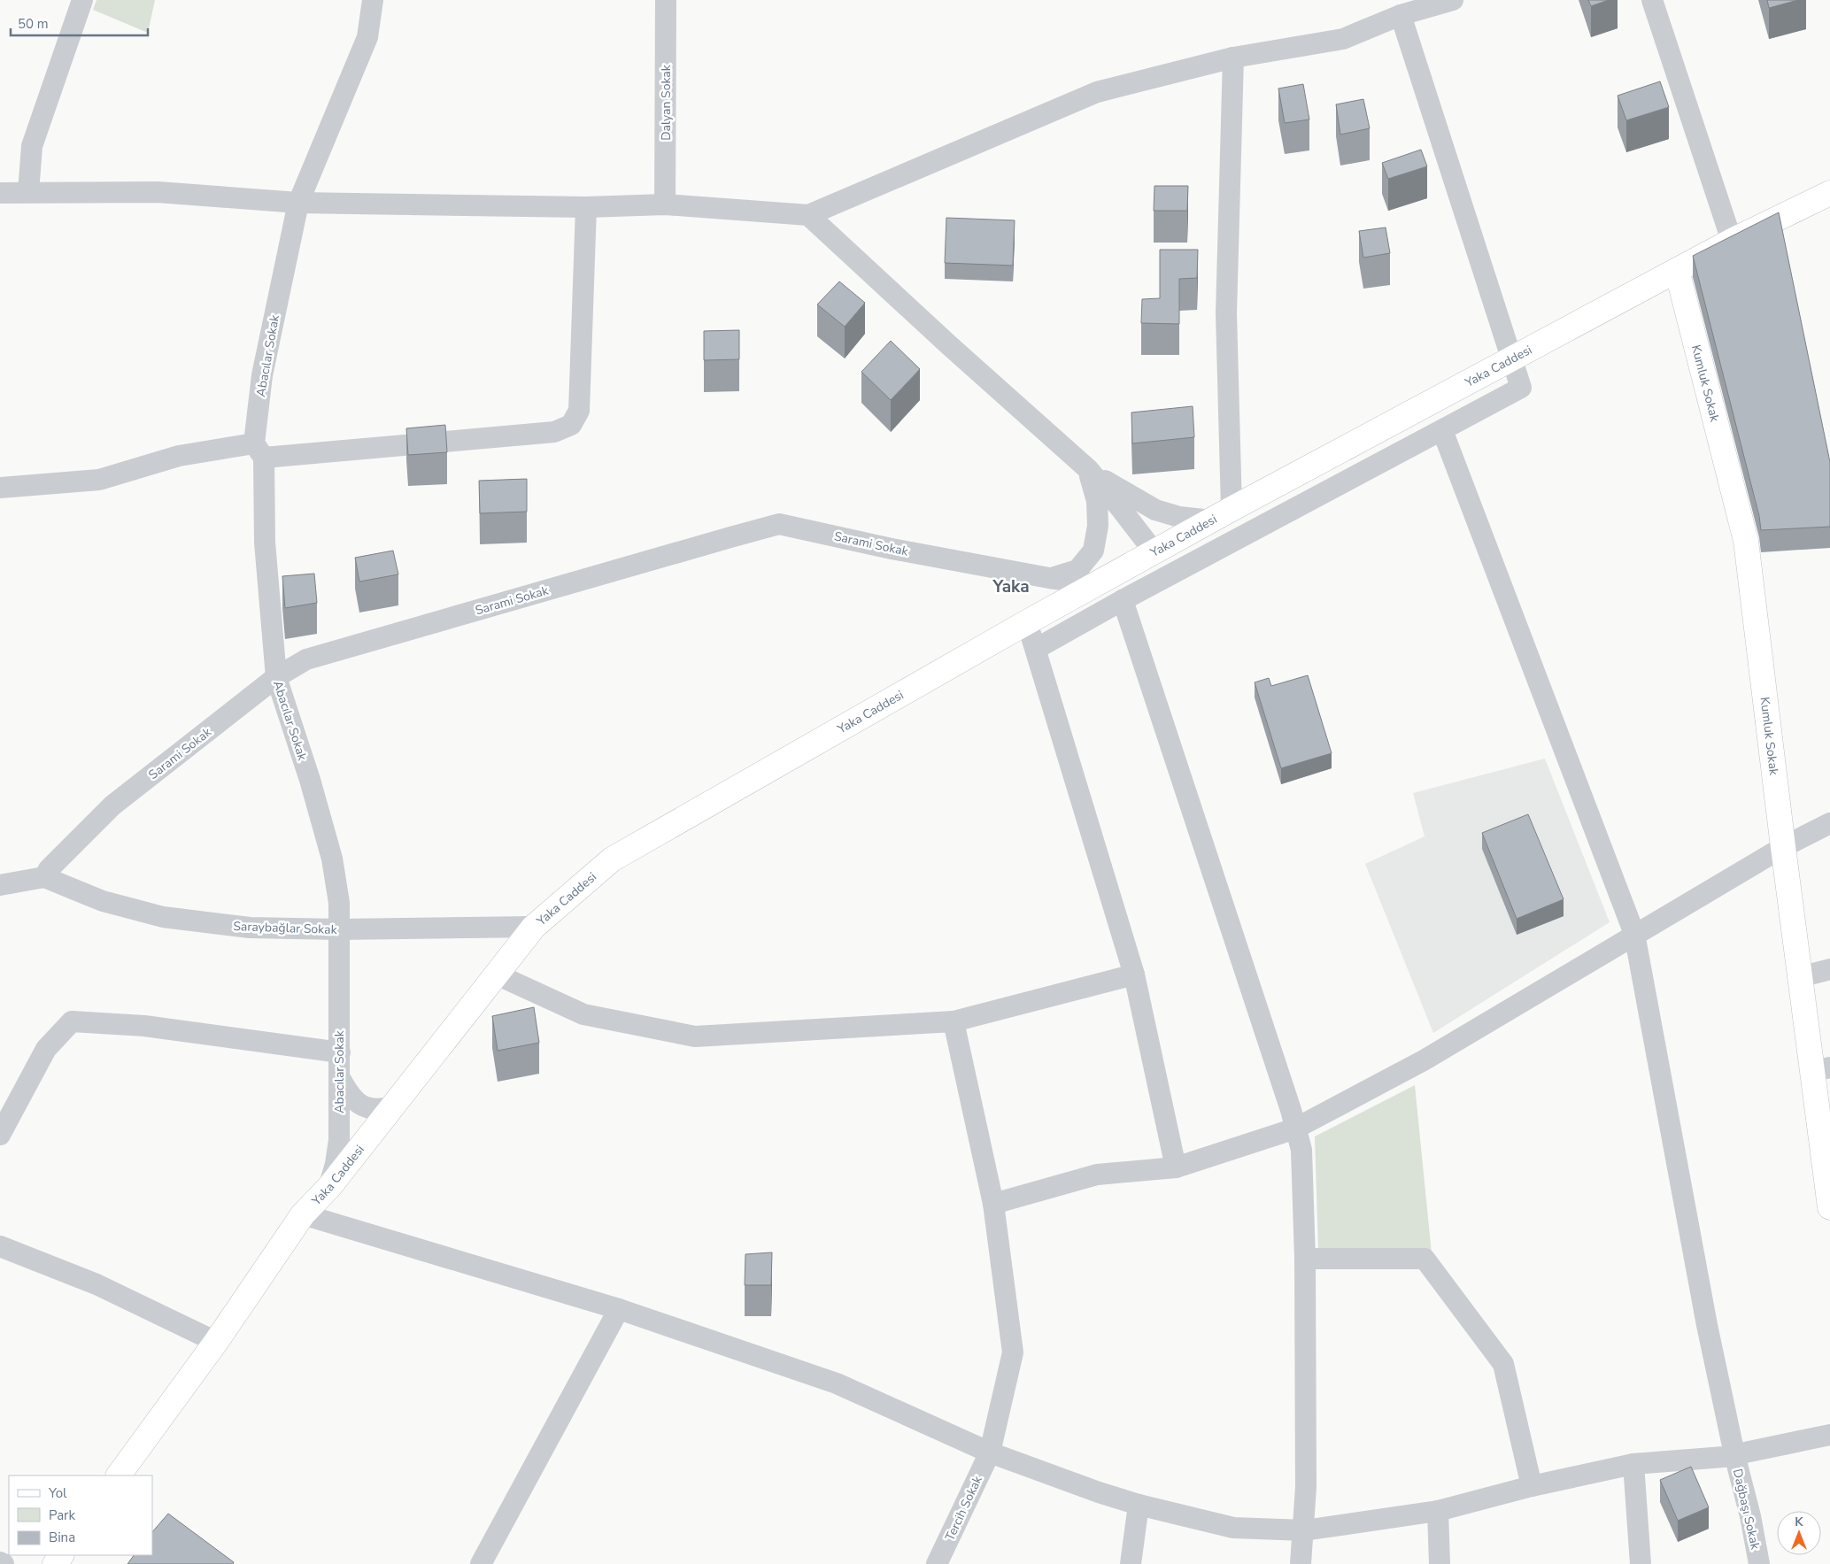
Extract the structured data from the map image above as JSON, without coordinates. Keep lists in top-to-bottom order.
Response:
{
  "streets": {
    "street": [
      "Dalyan Sokak",
      "Abacılar Sokak",
      "Yaka Caddesi",
      "Kumluk Sokak",
      "Sarami Sokak",
      "Saraybağlar Sokak",
      "Tercih Sokak",
      "Dağbaşı Sokak"
    ]
  },
  "crossings": [
    ["Abacılar Sokak", "Yaka Caddesi"],
    ["Abacılar Sokak", "Sarami Sokak"],
    ["Abacılar Sokak", "Saraybağlar Sokak"],
    ["Yaka Caddesi", "Kumluk Sokak"],
    ["Yaka Caddesi", "Sarami Sokak"],
    ["Yaka Caddesi", "Saraybağlar Sokak"],
    ["Sarami Sokak", "Saraybağlar Sokak"]
  ],
  "districts": ["Yaka"],
  "legend": ["Yol", "Park", "Bina"],
  "scale_bar": "50 m",
  "north": "top"
}
